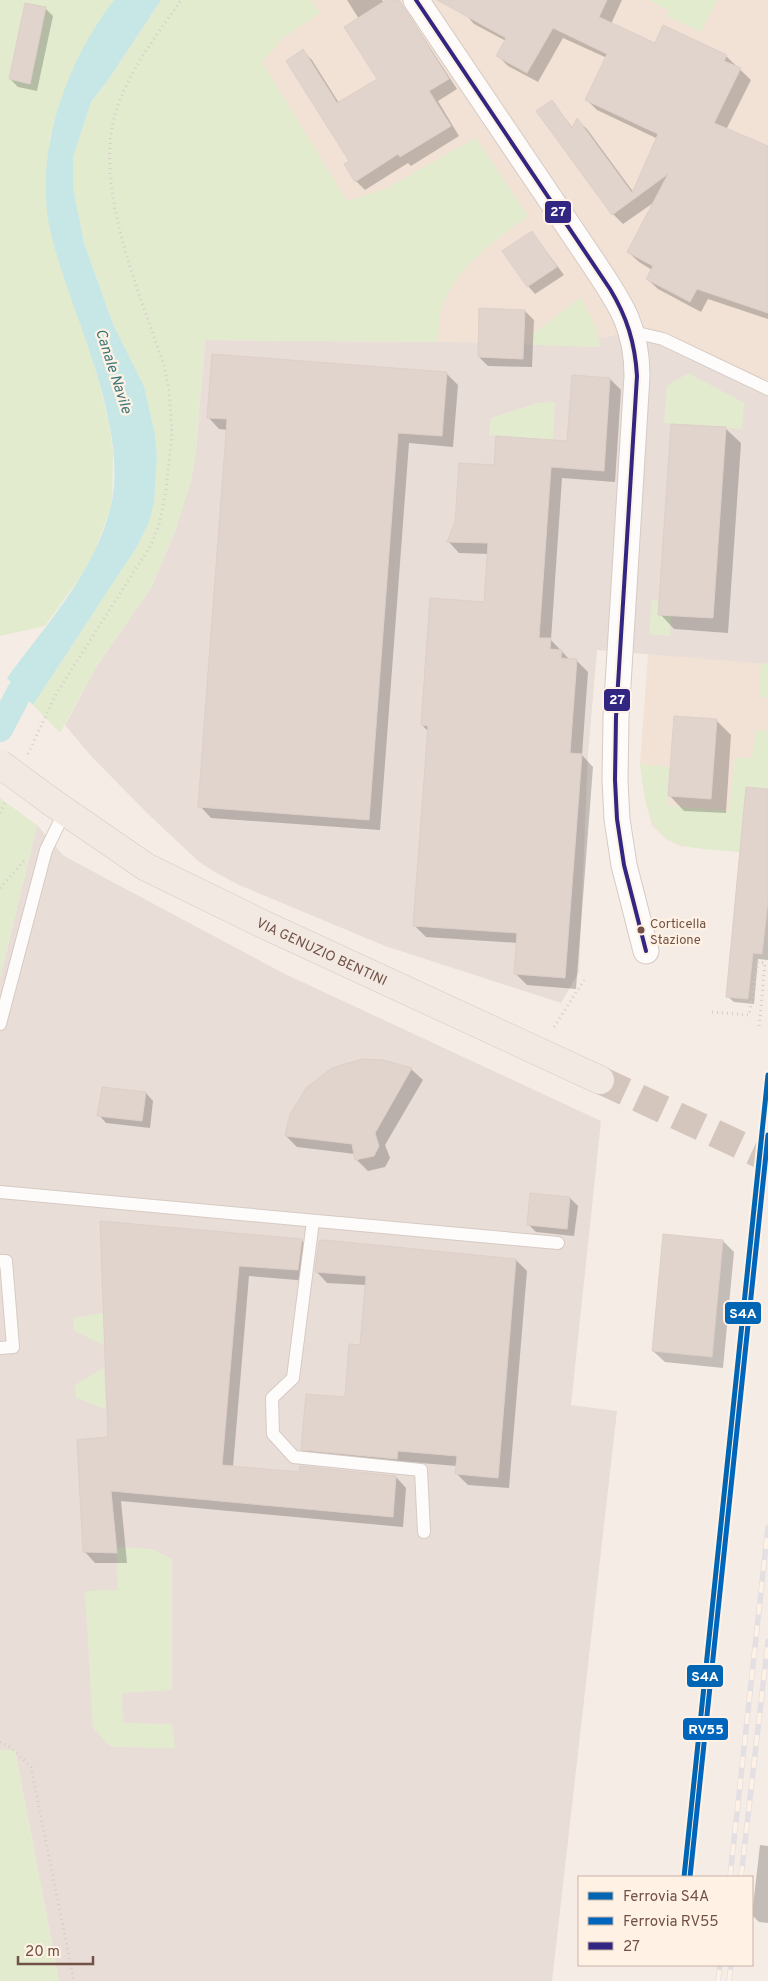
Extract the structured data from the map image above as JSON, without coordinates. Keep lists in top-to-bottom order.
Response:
{
  "streets": {
    "main road": ["VIA GENUZIO BENTINI"]
  },
  "water": ["Canale Navile"],
  "places": ["Corticella Stazione"],
  "lines": ["transit line 27", "rail line S4A", "rail line RV55"],
  "legend": ["Ferrovia S4A", "Ferrovia RV55", "27"],
  "scale_bar": "20 m"
}
